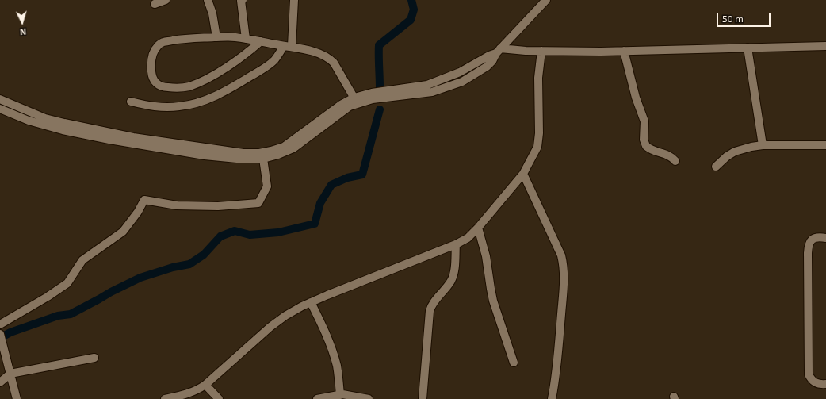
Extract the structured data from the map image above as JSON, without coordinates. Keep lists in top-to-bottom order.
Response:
{
  "scale_bar": "50 m",
  "north": "bottom"
}
